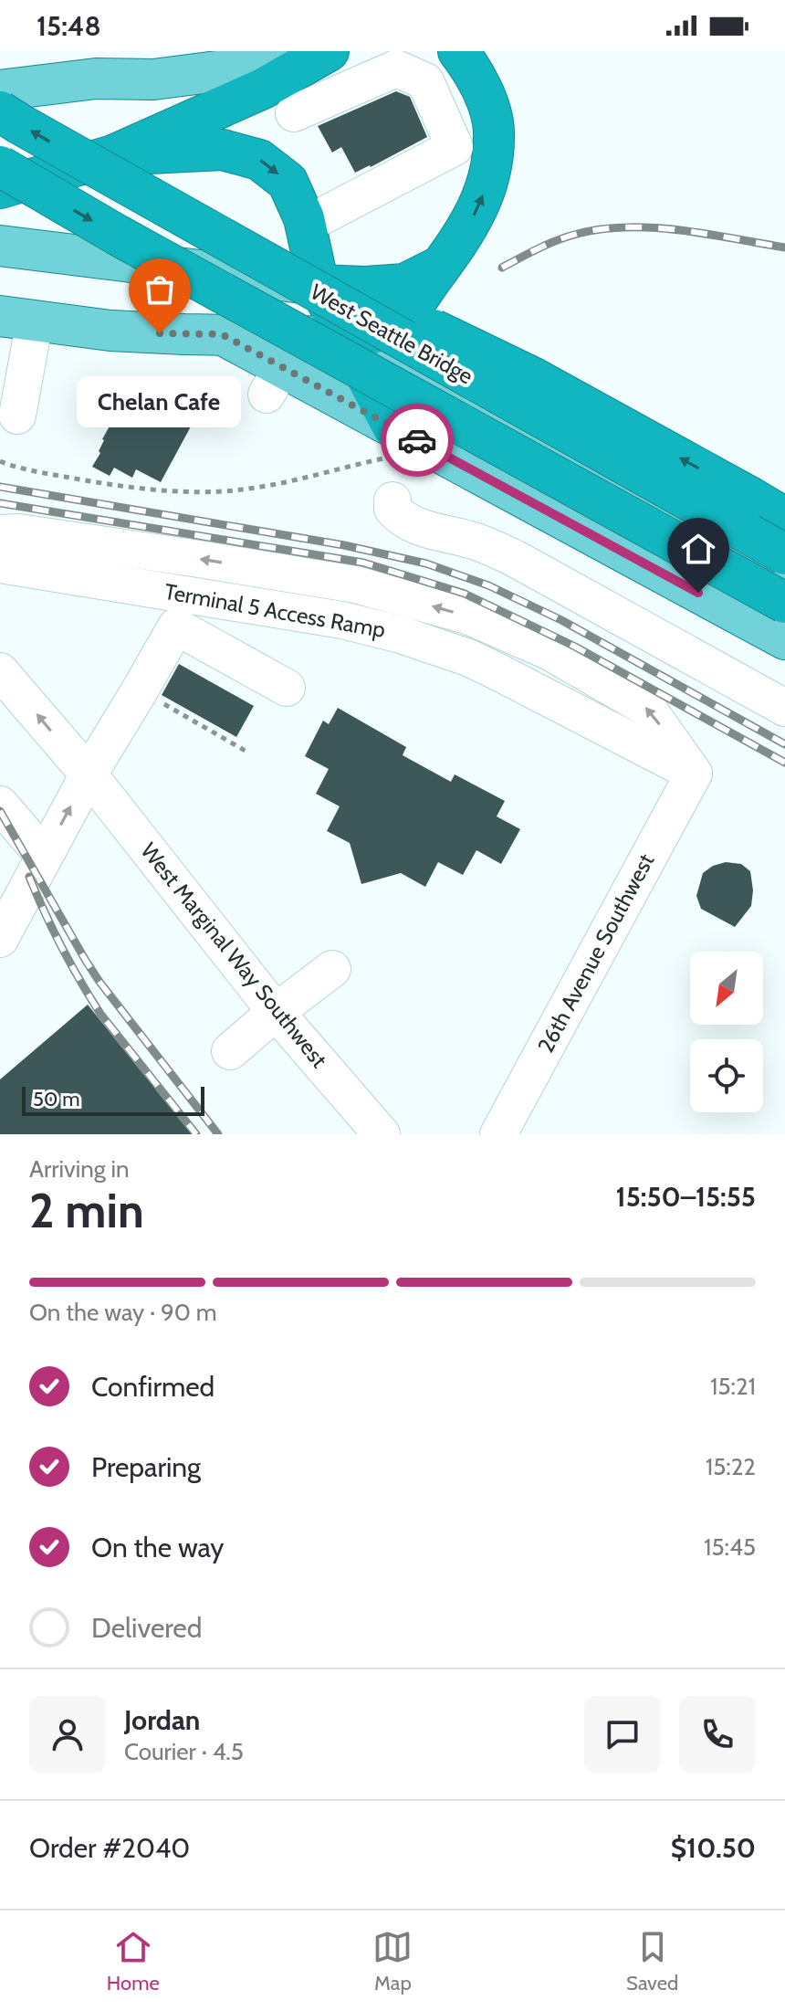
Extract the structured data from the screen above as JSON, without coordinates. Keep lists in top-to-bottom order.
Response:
{
  "streets": {
    "highway": ["West Seattle Bridge"],
    "street": ["Terminal 5 Access Ramp", "26th Avenue Southwest", "West Marginal Way Southwest"]
  },
  "crossings": [
    ["Terminal 5 Access Ramp", "26th Avenue Southwest"]
  ],
  "places": ["Chelan Cafe"],
  "scale_bar": "50 m",
  "north": "bottom left",
  "page": {
    "status": "15:48",
    "bubble": "Chelan Cafe",
    "scale": "50 m",
    "heading": ["2 min", "Arriving in", "15:50–15:55"],
    "panel": [
      "Jordan",
      "Courier · 4.5",
      "Order #2040",
      "$10.50"
    ],
    "bar": "On the way · 90 m",
    "list": [
      ["Confirmed", "15:21"],
      ["Preparing", "15:22"],
      ["On the way", "15:45"],
      "Delivered"
    ],
    "tabs": ["Home", "Map", "Saved"]
  }
}
